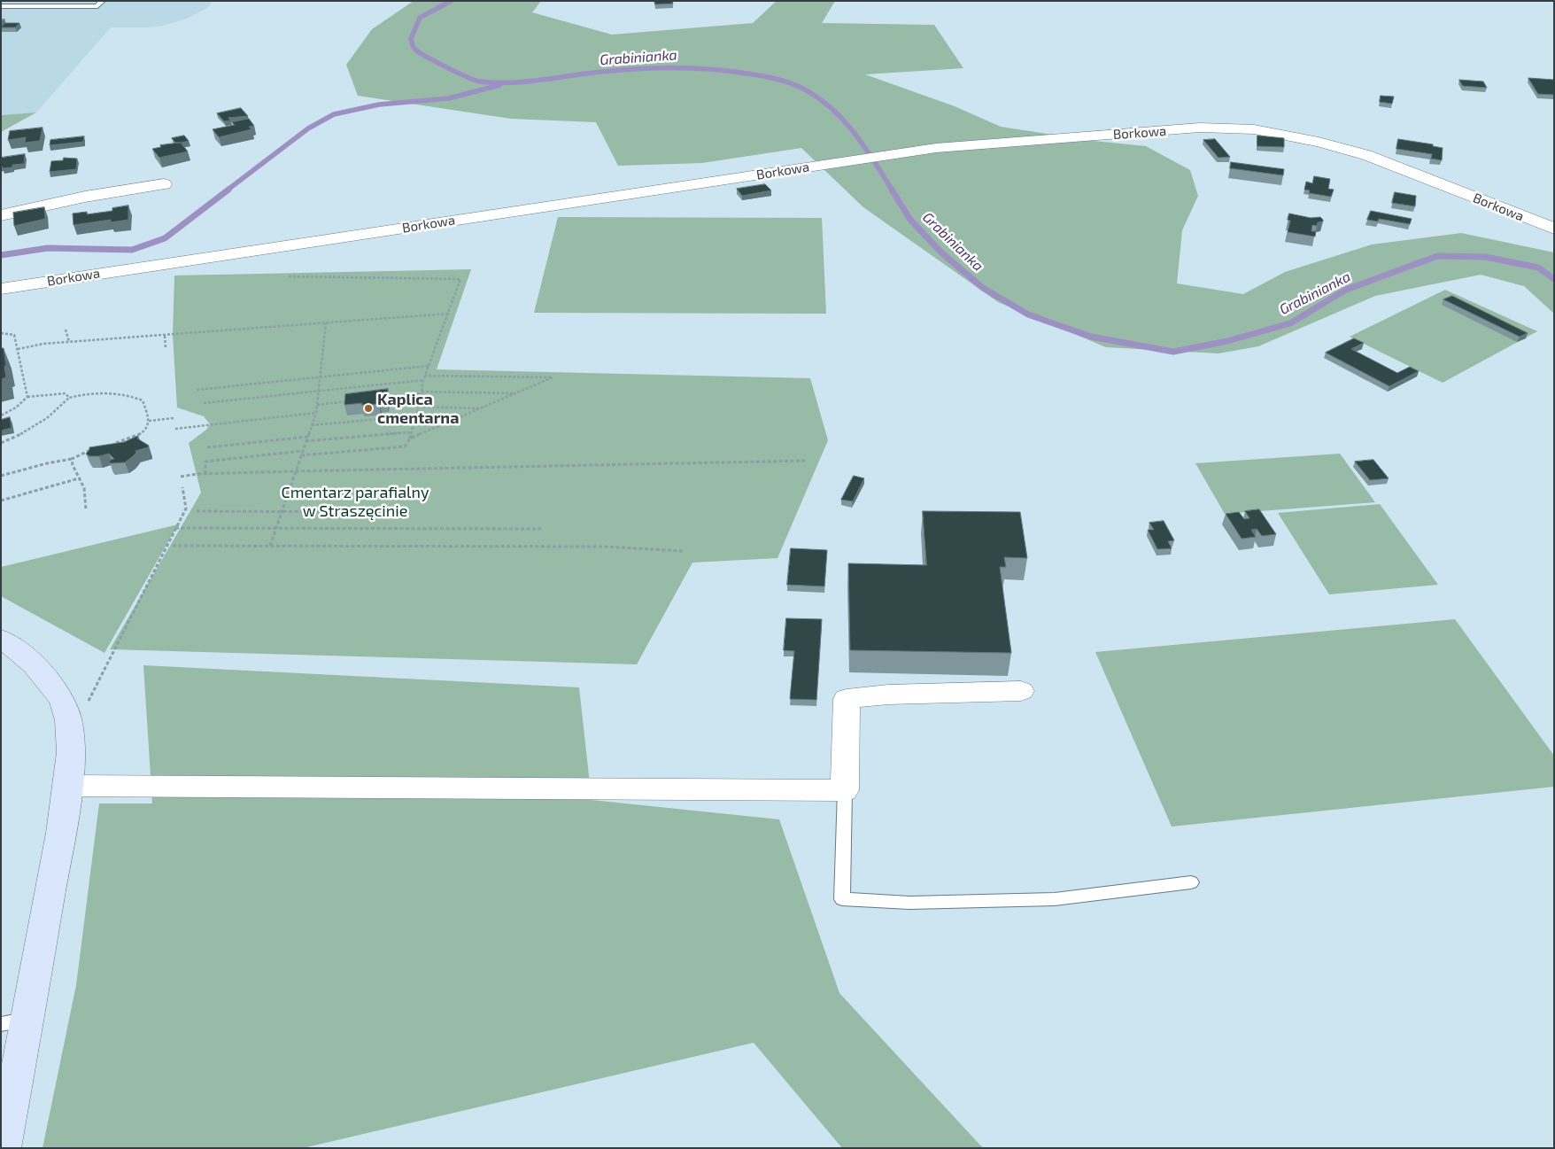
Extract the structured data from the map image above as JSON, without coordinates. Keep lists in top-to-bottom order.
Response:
{
  "streets": {
    "street": ["Borkowa"]
  },
  "water": ["Grabinianka"],
  "parks": ["Cmentarz parafialny w Straszęcinie"],
  "places": ["Kaplica cmentarna"]
}
